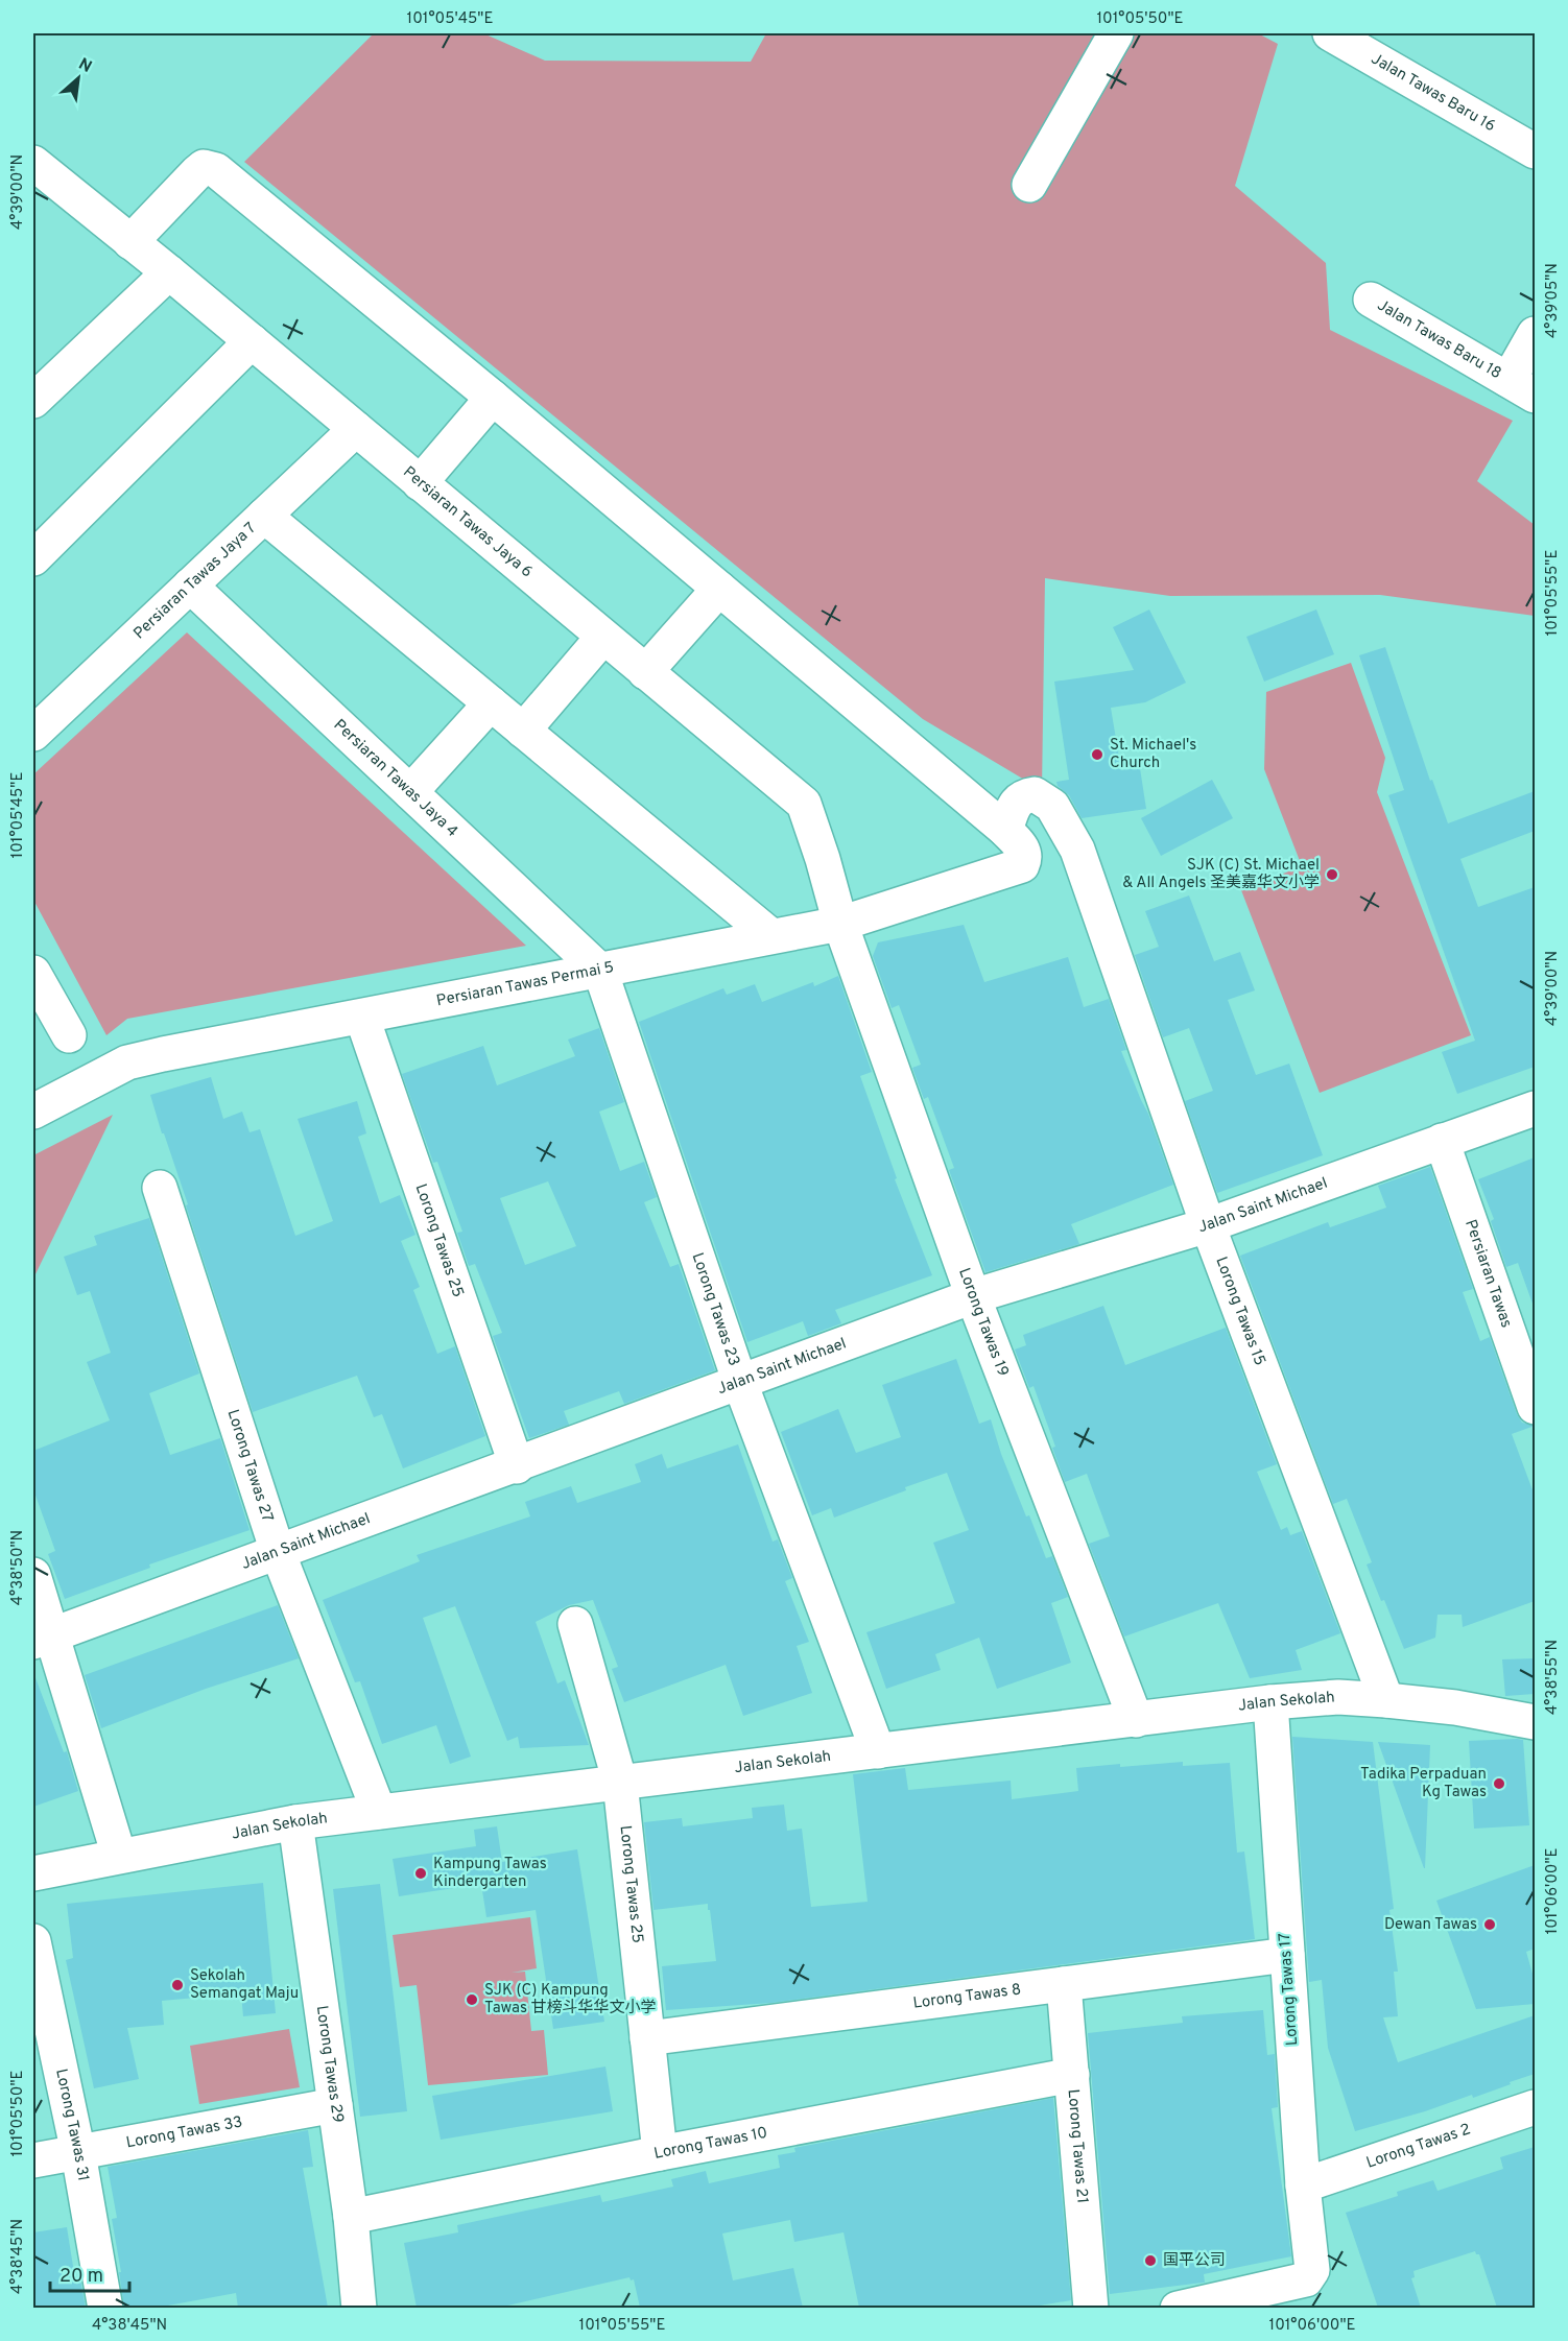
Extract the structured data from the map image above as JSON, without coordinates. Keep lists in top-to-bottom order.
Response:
{
  "streets": {
    "street": [
      "Jalan Tawas Baru 16",
      "Jalan Tawas Baru 18",
      "Persiaran Tawas Jaya 6",
      "Persiaran Tawas Jaya 7",
      "Persiaran Tawas Jaya 4",
      "Persiaran Tawas Permai 5",
      "Jalan Saint Michael",
      "Lorong Tawas 25",
      "Persiaran Tawas",
      "Lorong Tawas 23",
      "Lorong Tawas 15",
      "Lorong Tawas 19",
      "Lorong Tawas 27",
      "Jalan Sekolah",
      "Lorong Tawas 17",
      "Lorong Tawas 8",
      "Lorong Tawas 29",
      "Lorong Tawas 31",
      "Lorong Tawas 33",
      "Lorong Tawas 10",
      "Lorong Tawas 21",
      "Lorong Tawas 2"
    ]
  },
  "crossings": [
    ["Persiaran Tawas Jaya 6", "Persiaran Tawas Jaya 7"],
    ["Persiaran Tawas Jaya 6", "Persiaran Tawas Permai 5"],
    ["Persiaran Tawas Jaya 6", "Lorong Tawas 19"],
    ["Persiaran Tawas Jaya 7", "Persiaran Tawas Jaya 4"],
    ["Persiaran Tawas Jaya 4", "Persiaran Tawas Permai 5"],
    ["Persiaran Tawas Jaya 4", "Lorong Tawas 23"],
    ["Persiaran Tawas Permai 5", "Lorong Tawas 25"],
    ["Persiaran Tawas Permai 5", "Lorong Tawas 23"],
    ["Persiaran Tawas Permai 5", "Lorong Tawas 15"],
    ["Persiaran Tawas Permai 5", "Lorong Tawas 19"],
    ["Jalan Saint Michael", "Lorong Tawas 25"],
    ["Jalan Saint Michael", "Persiaran Tawas"],
    ["Jalan Saint Michael", "Lorong Tawas 23"],
    ["Jalan Saint Michael", "Lorong Tawas 15"],
    ["Jalan Saint Michael", "Lorong Tawas 19"],
    ["Jalan Saint Michael", "Lorong Tawas 27"],
    ["Lorong Tawas 25", "Jalan Sekolah"],
    ["Lorong Tawas 25", "Lorong Tawas 8"],
    ["Lorong Tawas 25", "Lorong Tawas 10"],
    ["Lorong Tawas 23", "Jalan Sekolah"],
    ["Lorong Tawas 15", "Jalan Sekolah"],
    ["Lorong Tawas 19", "Jalan Sekolah"],
    ["Lorong Tawas 27", "Jalan Sekolah"],
    ["Jalan Sekolah", "Lorong Tawas 17"],
    ["Jalan Sekolah", "Lorong Tawas 29"],
    ["Lorong Tawas 17", "Lorong Tawas 8"],
    ["Lorong Tawas 17", "Lorong Tawas 2"],
    ["Lorong Tawas 8", "Lorong Tawas 21"],
    ["Lorong Tawas 29", "Lorong Tawas 33"],
    ["Lorong Tawas 29", "Lorong Tawas 10"],
    ["Lorong Tawas 31", "Lorong Tawas 33"],
    ["Lorong Tawas 10", "Lorong Tawas 21"]
  ],
  "places": [
    "St. Michael's Church",
    "SJK (C) St. Michael & All Angels 圣美嘉华文小学",
    "Tadika Perpaduan Kg Tawas",
    "Kampung Tawas Kindergarten",
    "Dewan Tawas",
    "Sekolah Semangat Maju",
    "SJK (C) Kampung Tawas 甘榜斗华华文小学",
    "国平公司"
  ],
  "scale_bar": "20 m",
  "north": "top right",
  "coordinates": [
    "101°05'45\"E",
    "101°05'50\"E",
    "4°39'00\"N",
    "4°39'05\"N",
    "101°05'55\"E",
    "4°38'50\"N",
    "4°38'55\"N",
    "101°06'00\"E",
    "4°38'45\"N"
  ]
}
